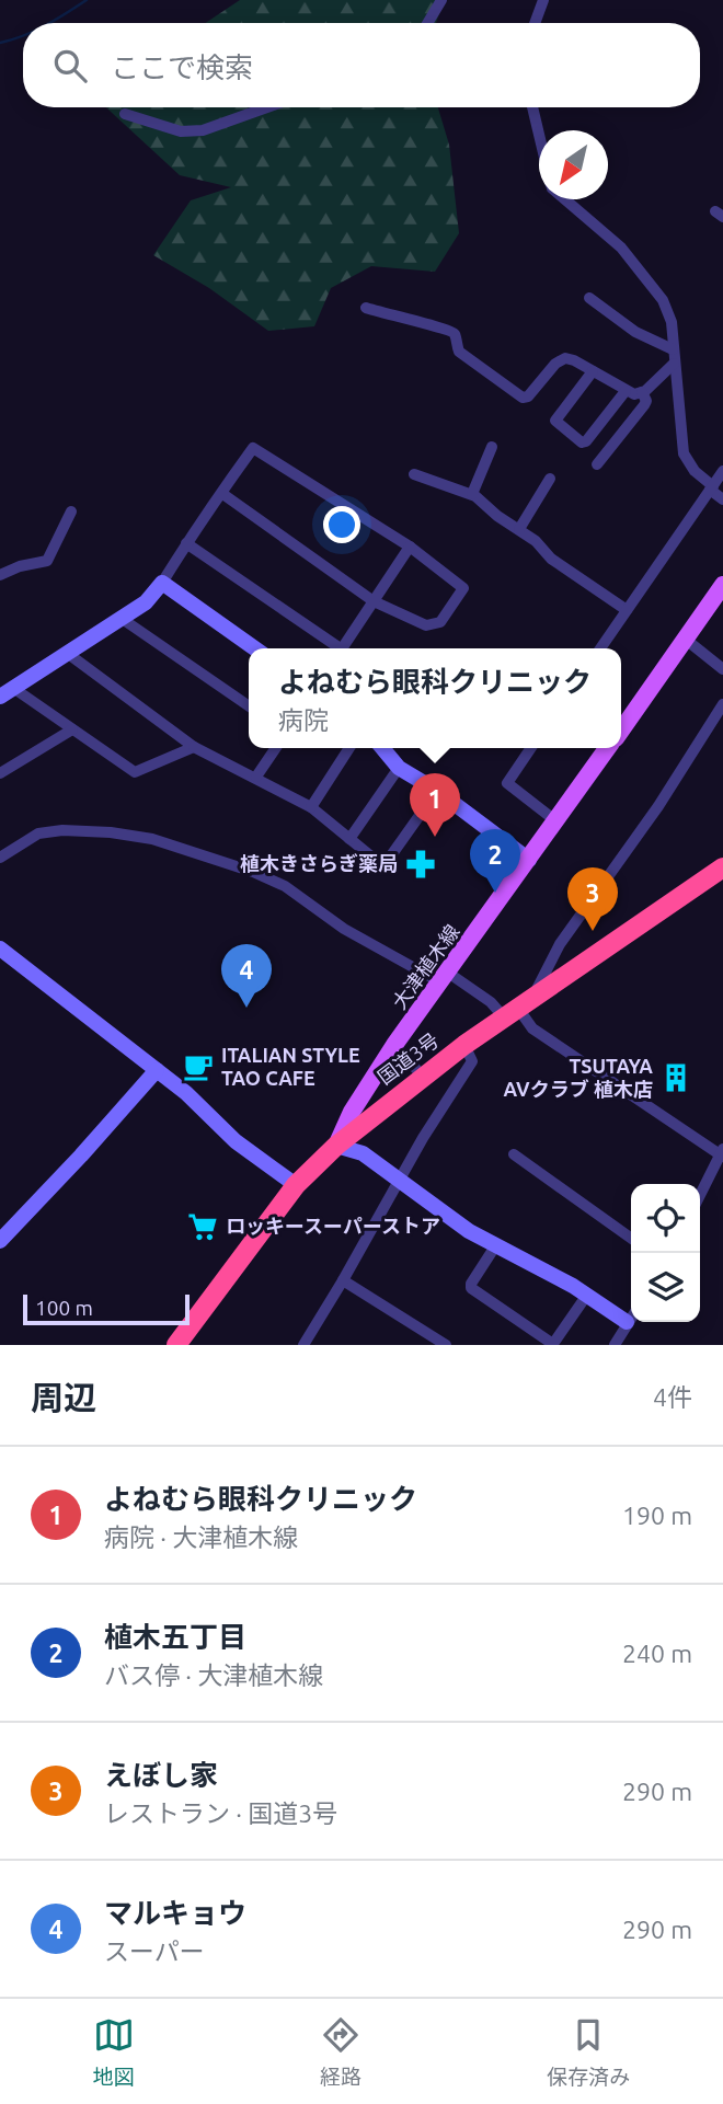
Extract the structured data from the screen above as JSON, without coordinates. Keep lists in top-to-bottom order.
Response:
{
  "streets": {
    "highway": ["国道3号"],
    "main road": ["大津植木線"]
  },
  "crossings": [
    ["大津植木線", "国道3号"]
  ],
  "places": {
    "pharmacy": ["植木きさらぎ薬局"],
    "cafe": ["ITALIAN STYLE TAO CAFE"],
    "building": ["TSUTAYA AVクラブ 植木店"],
    "supermarket": ["ロッキースーパーストア"]
  },
  "scale_bar": "100 m",
  "north": "bottom left",
  "page": {
    "search": "ここで検索",
    "popup": ["よねむら眼科クリニック", "病院"],
    "pins": [
      "1",
      "2",
      "3",
      "4"
    ],
    "scale": "100 m",
    "heading": ["周辺", "4件"],
    "list": [
      {
        "mark": "1",
        "name": "よねむら眼科クリニック",
        "note": "病院 · 大津植木線",
        "value": "190 m"
      },
      {
        "mark": "2",
        "name": "植木五丁目",
        "note": "バス停 · 大津植木線",
        "value": "240 m"
      },
      {
        "mark": "3",
        "name": "えぼし家",
        "note": "レストラン · 国道3号",
        "value": "290 m"
      },
      {
        "mark": "4",
        "name": "マルキョウ",
        "note": "スーパー",
        "value": "290 m"
      }
    ],
    "nav": ["地図", "経路", "保存済み"]
  }
}
